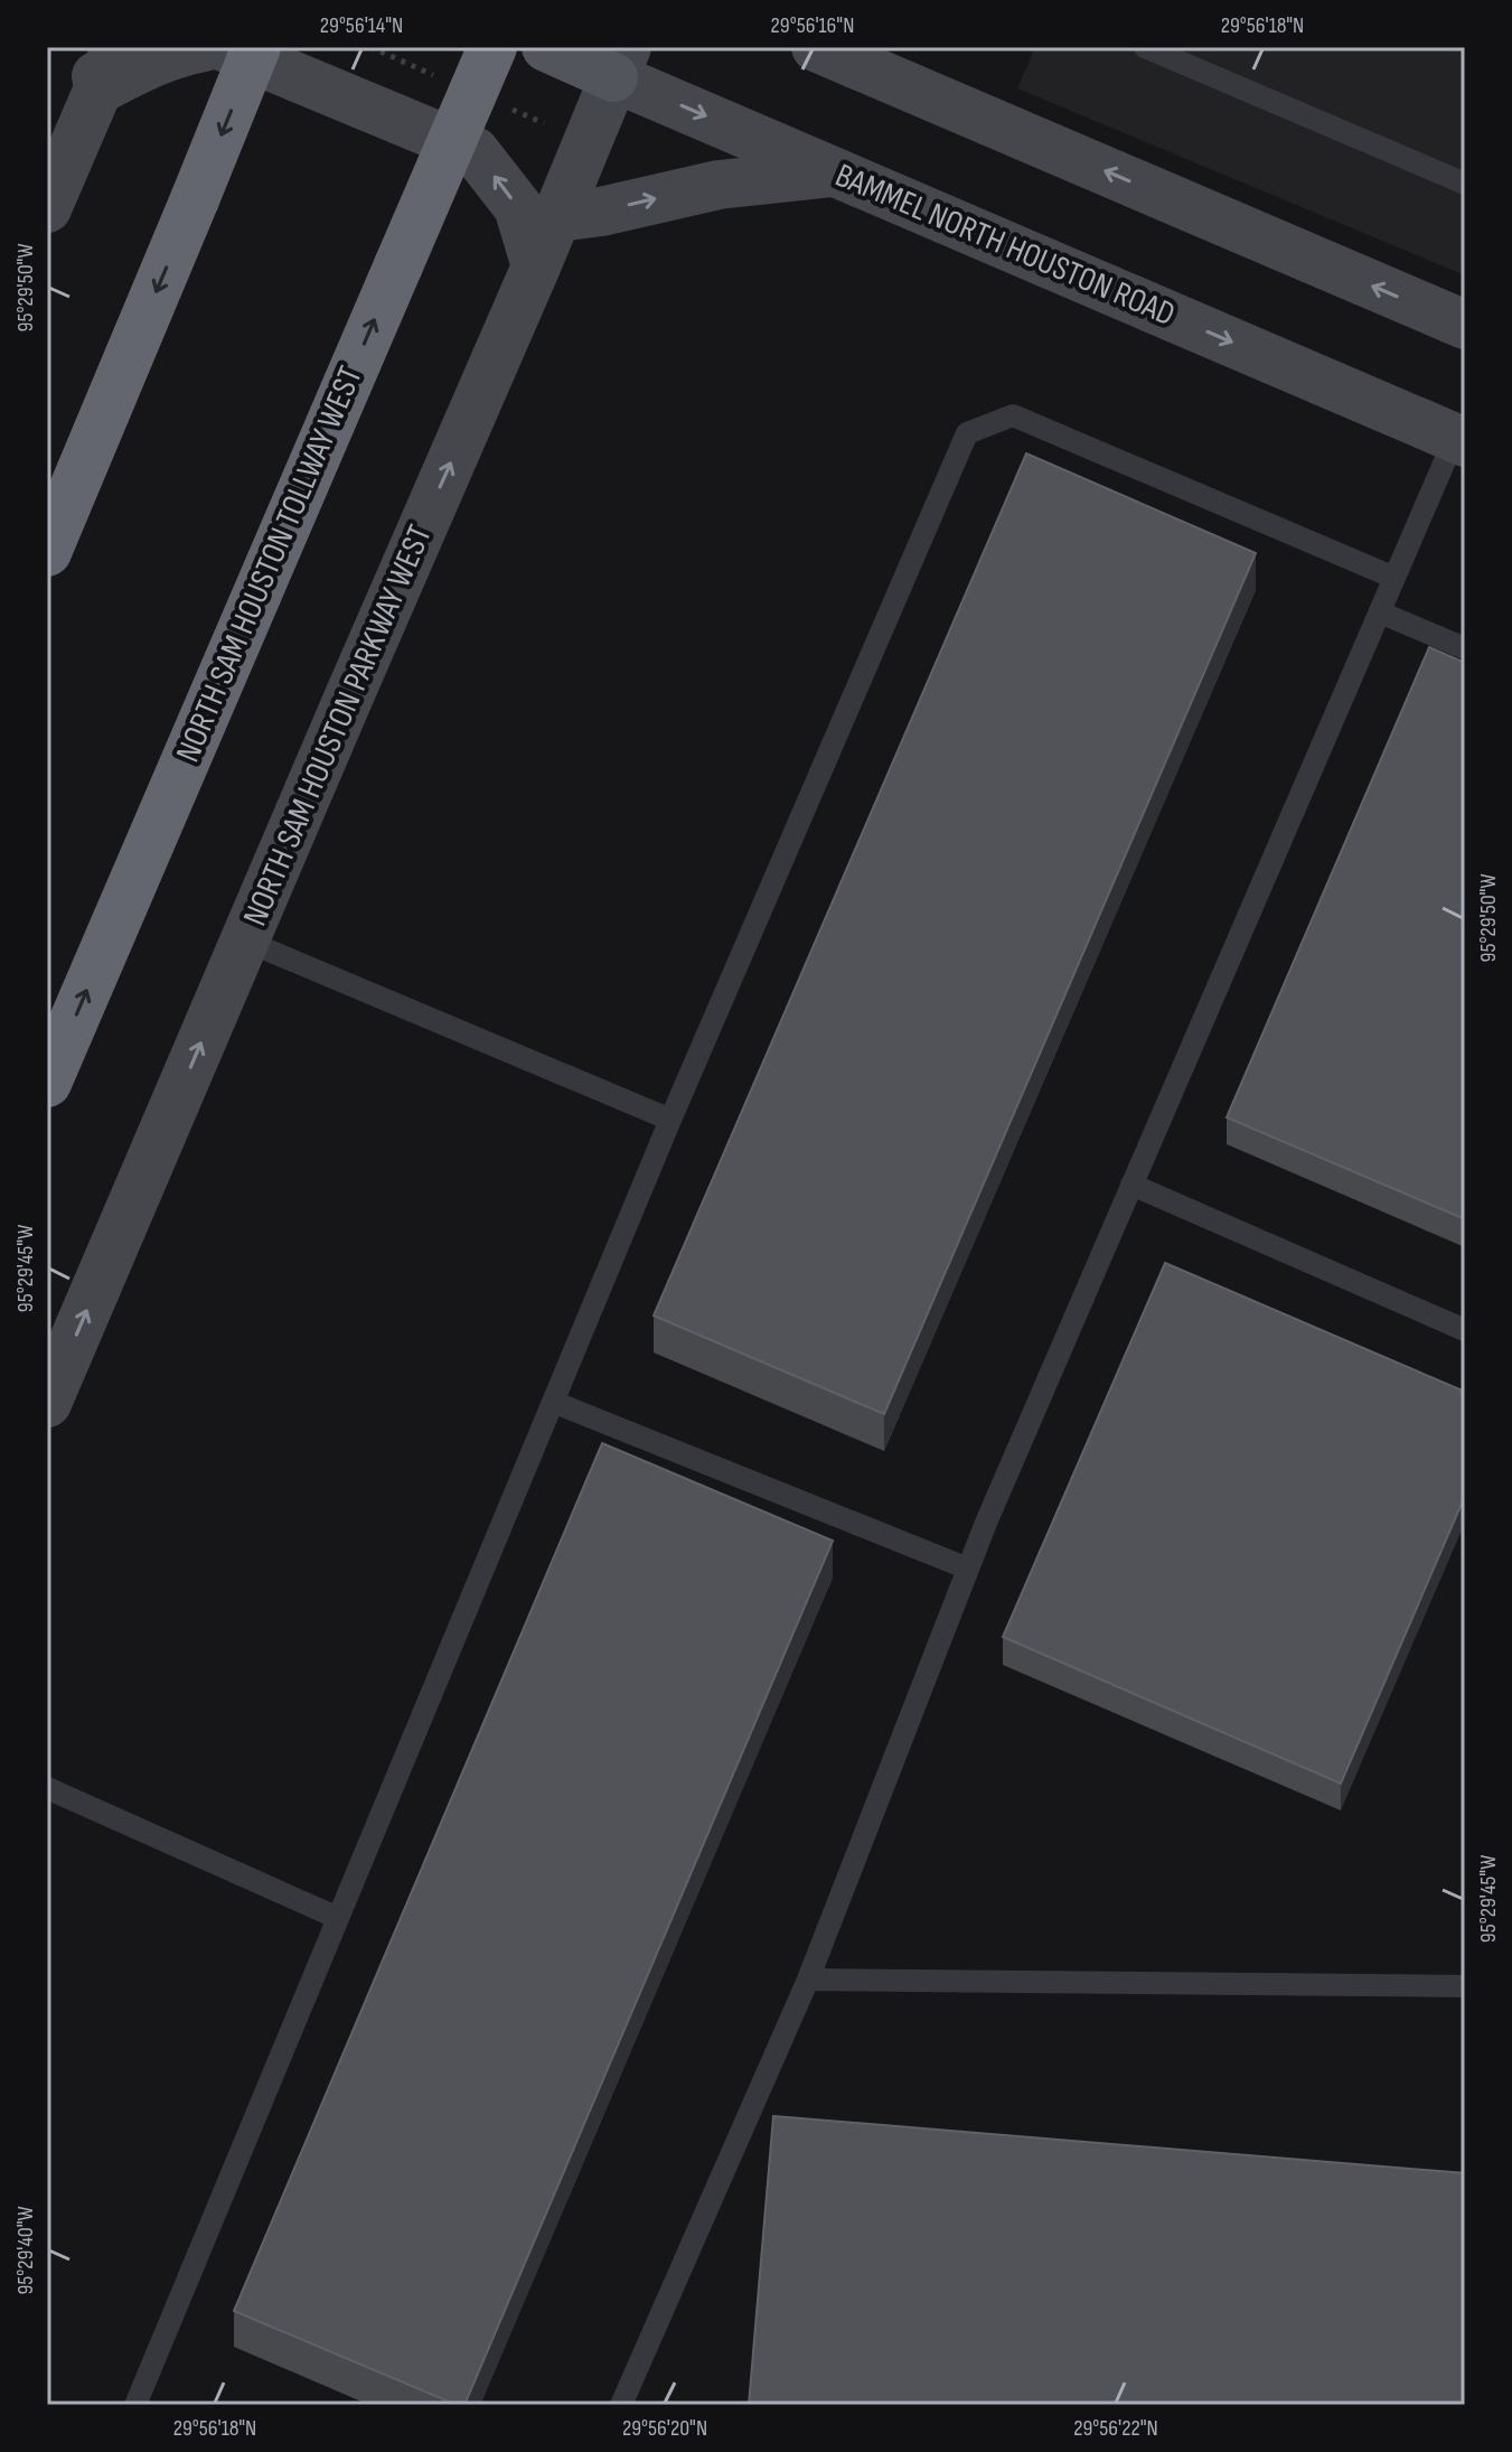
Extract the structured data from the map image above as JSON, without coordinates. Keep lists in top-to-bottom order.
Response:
{
  "streets": {
    "highway": ["NORTH SAM HOUSTON TOLLWAY WEST"],
    "main road": ["BAMMEL NORTH HOUSTON ROAD", "NORTH SAM HOUSTON PARKWAY WEST"]
  },
  "crossings": [
    ["BAMMEL NORTH HOUSTON ROAD", "NORTH SAM HOUSTON PARKWAY WEST"]
  ],
  "one_way": ["NORTH SAM HOUSTON PARKWAY WEST"],
  "coordinates": [
    "29°56'14\"N",
    "29°56'16\"N",
    "29°56'18\"N",
    "95°29'50\"W",
    "95°29'45\"W",
    "95°29'40\"W",
    "29°56'20\"N",
    "29°56'22\"N"
  ]
}
